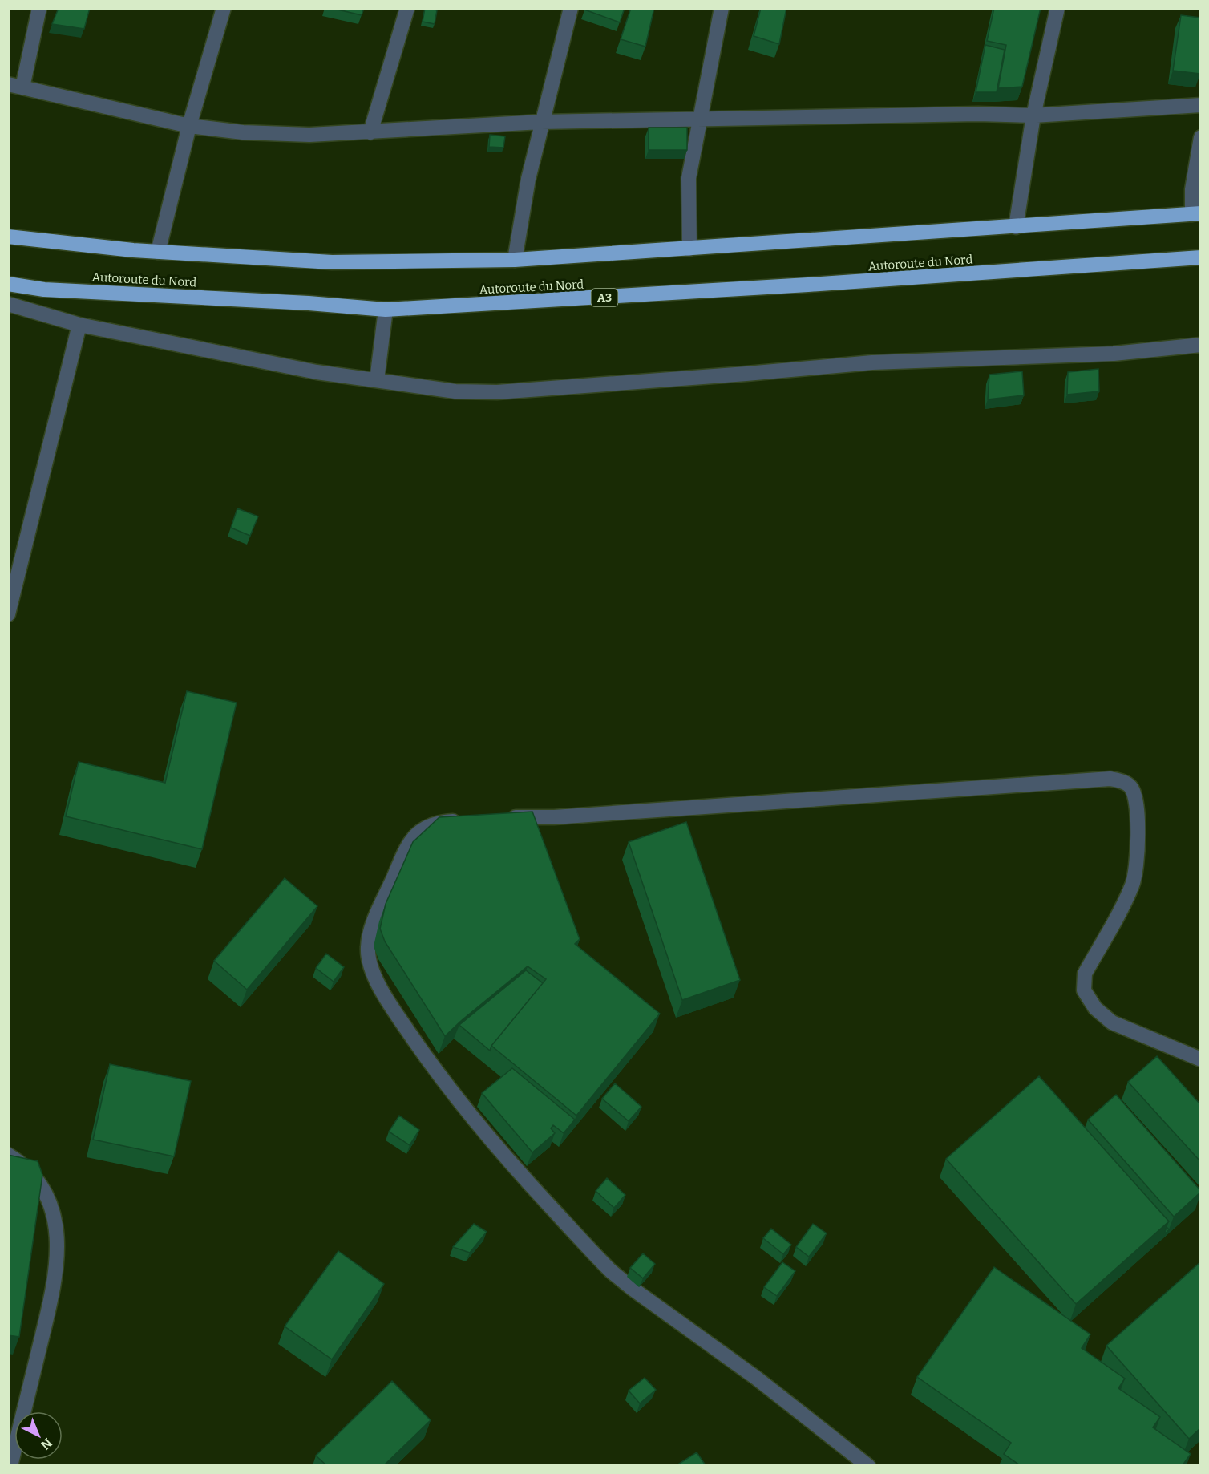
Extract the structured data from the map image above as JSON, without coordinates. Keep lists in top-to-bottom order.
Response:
{
  "streets": {
    "highway": ["Autoroute du Nord", "A3"]
  },
  "north": "bottom right"
}
